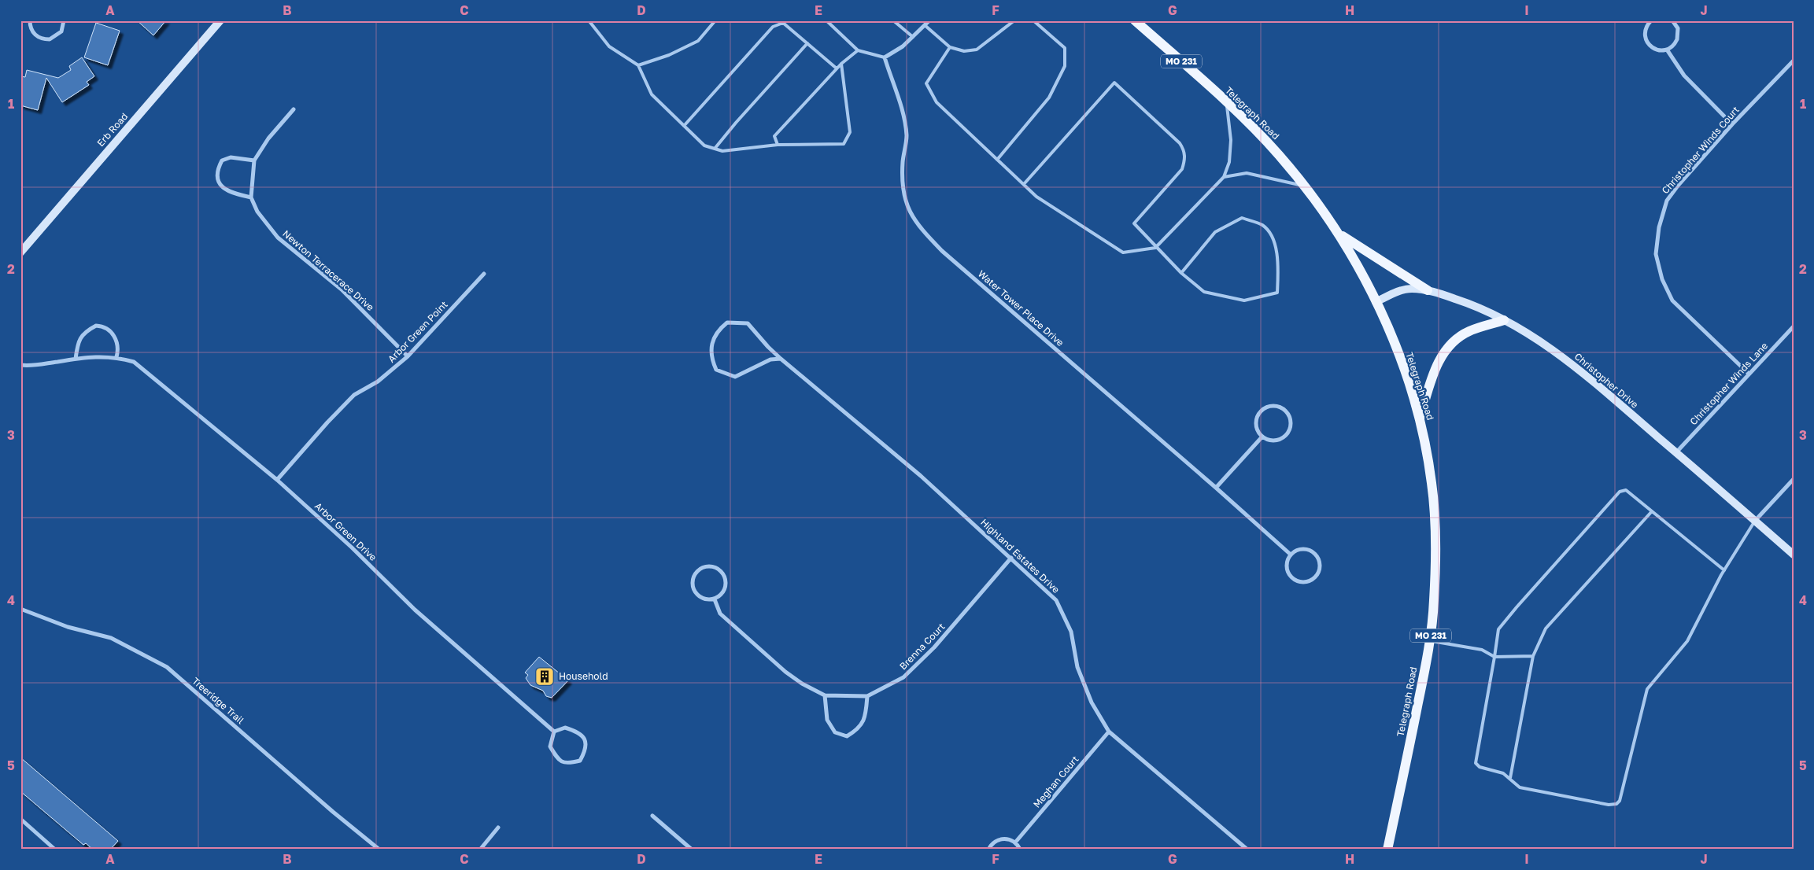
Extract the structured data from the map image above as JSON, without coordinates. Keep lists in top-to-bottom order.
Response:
{
  "streets": {
    "main road": ["MO 231", "Telegraph Road"],
    "street": [
      "Erb Road",
      "Christopher Winds Court",
      "Newton Terracerace Drive",
      "Water Tower Place Drive",
      "Arbor Green Point",
      "Christopher Drive",
      "Christopher Winds Lane",
      "Arbor Green Drive",
      "Highland Estates Drive",
      "Brenna Court",
      "Treeridge Trail",
      "Meghan Court"
    ]
  },
  "crossings": [
    ["Telegraph Road", "Christopher Drive"],
    ["Christopher Winds Court", "Christopher Winds Lane"],
    ["Newton Terracerace Drive", "Arbor Green Point"],
    ["Arbor Green Point", "Arbor Green Drive"],
    ["Christopher Drive", "Christopher Winds Lane"],
    ["Highland Estates Drive", "Brenna Court"],
    ["Highland Estates Drive", "Meghan Court"]
  ],
  "places": {
    "building": ["Household"]
  },
  "grid": {
    "columns": [
      "A",
      "B",
      "C",
      "D",
      "E",
      "F",
      "G",
      "H",
      "I",
      "J"
    ],
    "rows": [
      "1",
      "2",
      "3",
      "4",
      "5"
    ]
  }
}
